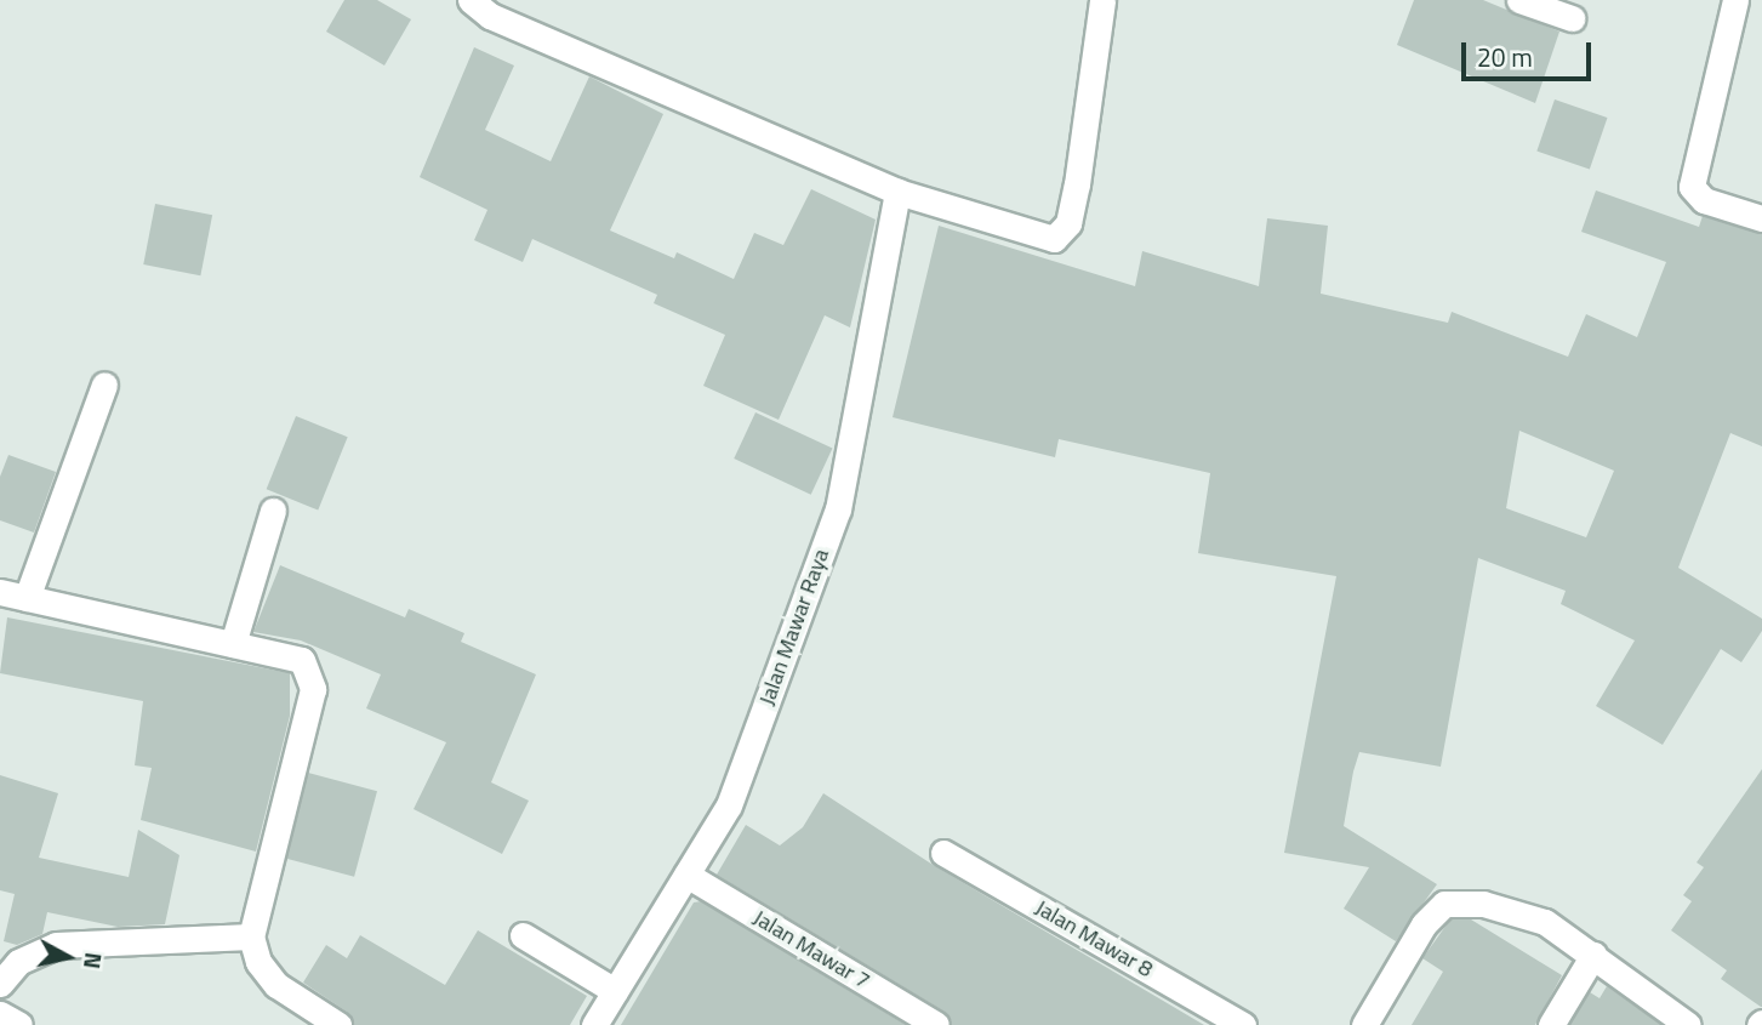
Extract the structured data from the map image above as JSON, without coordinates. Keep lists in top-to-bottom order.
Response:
{
  "streets": {
    "street": ["Jalan Mawar Raya", "Jalan Mawar 8", "Jalan Mawar 7"]
  },
  "crossings": [
    ["Jalan Mawar Raya", "Jalan Mawar 7"]
  ],
  "scale_bar": "20 m",
  "north": "right"
}
